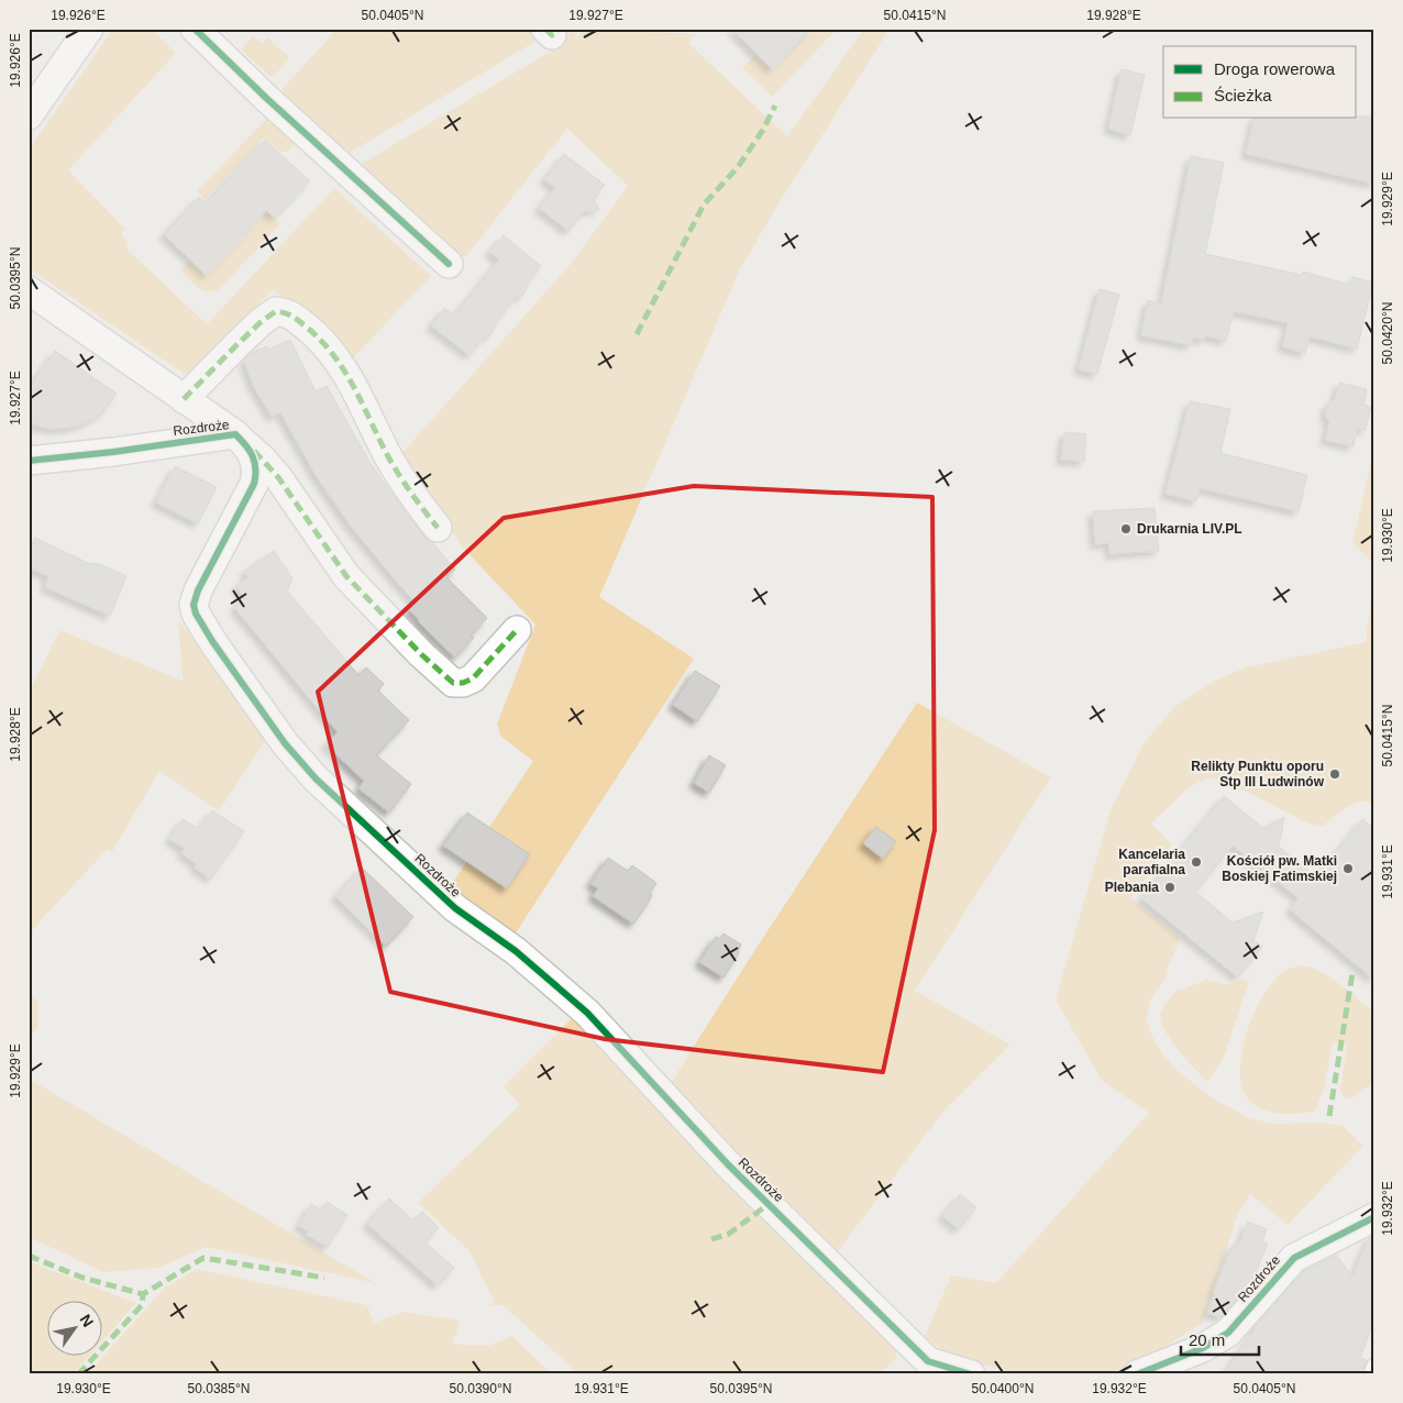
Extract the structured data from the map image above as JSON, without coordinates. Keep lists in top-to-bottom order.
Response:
{
  "streets": {
    "street": ["Rozdroże"]
  },
  "places": [
    "Drukarnia LIV.PL",
    "Relikty Punktu oporu Stp III Ludwinów",
    "Kancelaria parafialna",
    "Kościół pw. Matki Boskiej Fatimskiej",
    "Plebania"
  ],
  "legend": ["Droga rowerowa", "Ścieżka"],
  "scale_bar": "20 m",
  "north": "top right",
  "coordinates": [
    "19.926°E",
    "50.0405°N",
    "19.927°E",
    "50.0415°N",
    "19.928°E",
    "19.929°E",
    "50.0395°N",
    "50.0420°N",
    "19.930°E",
    "19.931°E",
    "19.932°E",
    "50.0385°N",
    "50.0390°N",
    "50.0400°N"
  ]
}
